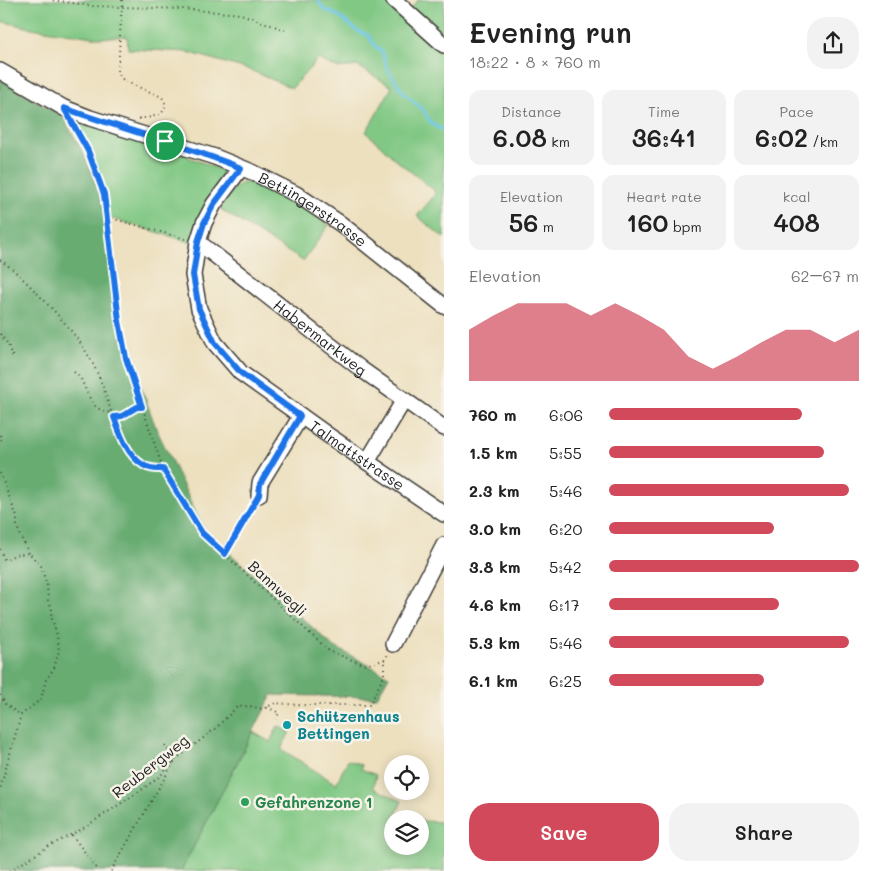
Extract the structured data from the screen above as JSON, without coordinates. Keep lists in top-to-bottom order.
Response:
{
  "streets": {
    "street": ["Bettingerstrasse", "Habermarkweg", "Talmattstrasse"],
    "path": ["Bannwegli", "Reubergweg"]
  },
  "crossings": [
    ["Bettingerstrasse", "Talmattstrasse"],
    ["Habermarkweg", "Talmattstrasse"],
    ["Bannwegli", "Reubergweg"]
  ],
  "places": ["Schützenhaus Bettingen", "Gefahrenzone 1"],
  "page": {
    "heading": ["Evening run", "18:22 · 8 × 760 m"],
    "stats": [
      ["Distance", "6.08 km"],
      ["Time", "36:41"],
      ["Pace", "6:02 /km"],
      ["Elevation", "56 m"],
      ["Heart rate", "160 bpm"],
      ["kcal", "408"]
    ],
    "chart": ["Elevation", "62–67 m"],
    "list": [
      {
        "name": "760 m",
        "note": "6:06"
      },
      {
        "name": "1.5 km",
        "note": "5:55"
      },
      {
        "name": "2.3 km",
        "note": "5:46"
      },
      {
        "name": "3.0 km",
        "note": "6:20"
      },
      {
        "name": "3.8 km",
        "note": "5:42"
      },
      {
        "name": "4.6 km",
        "note": "6:17"
      },
      {
        "name": "5.3 km",
        "note": "5:46"
      },
      {
        "name": "6.1 km",
        "note": "6:25"
      }
    ],
    "buttons": ["Save", "Share"]
  }
}
